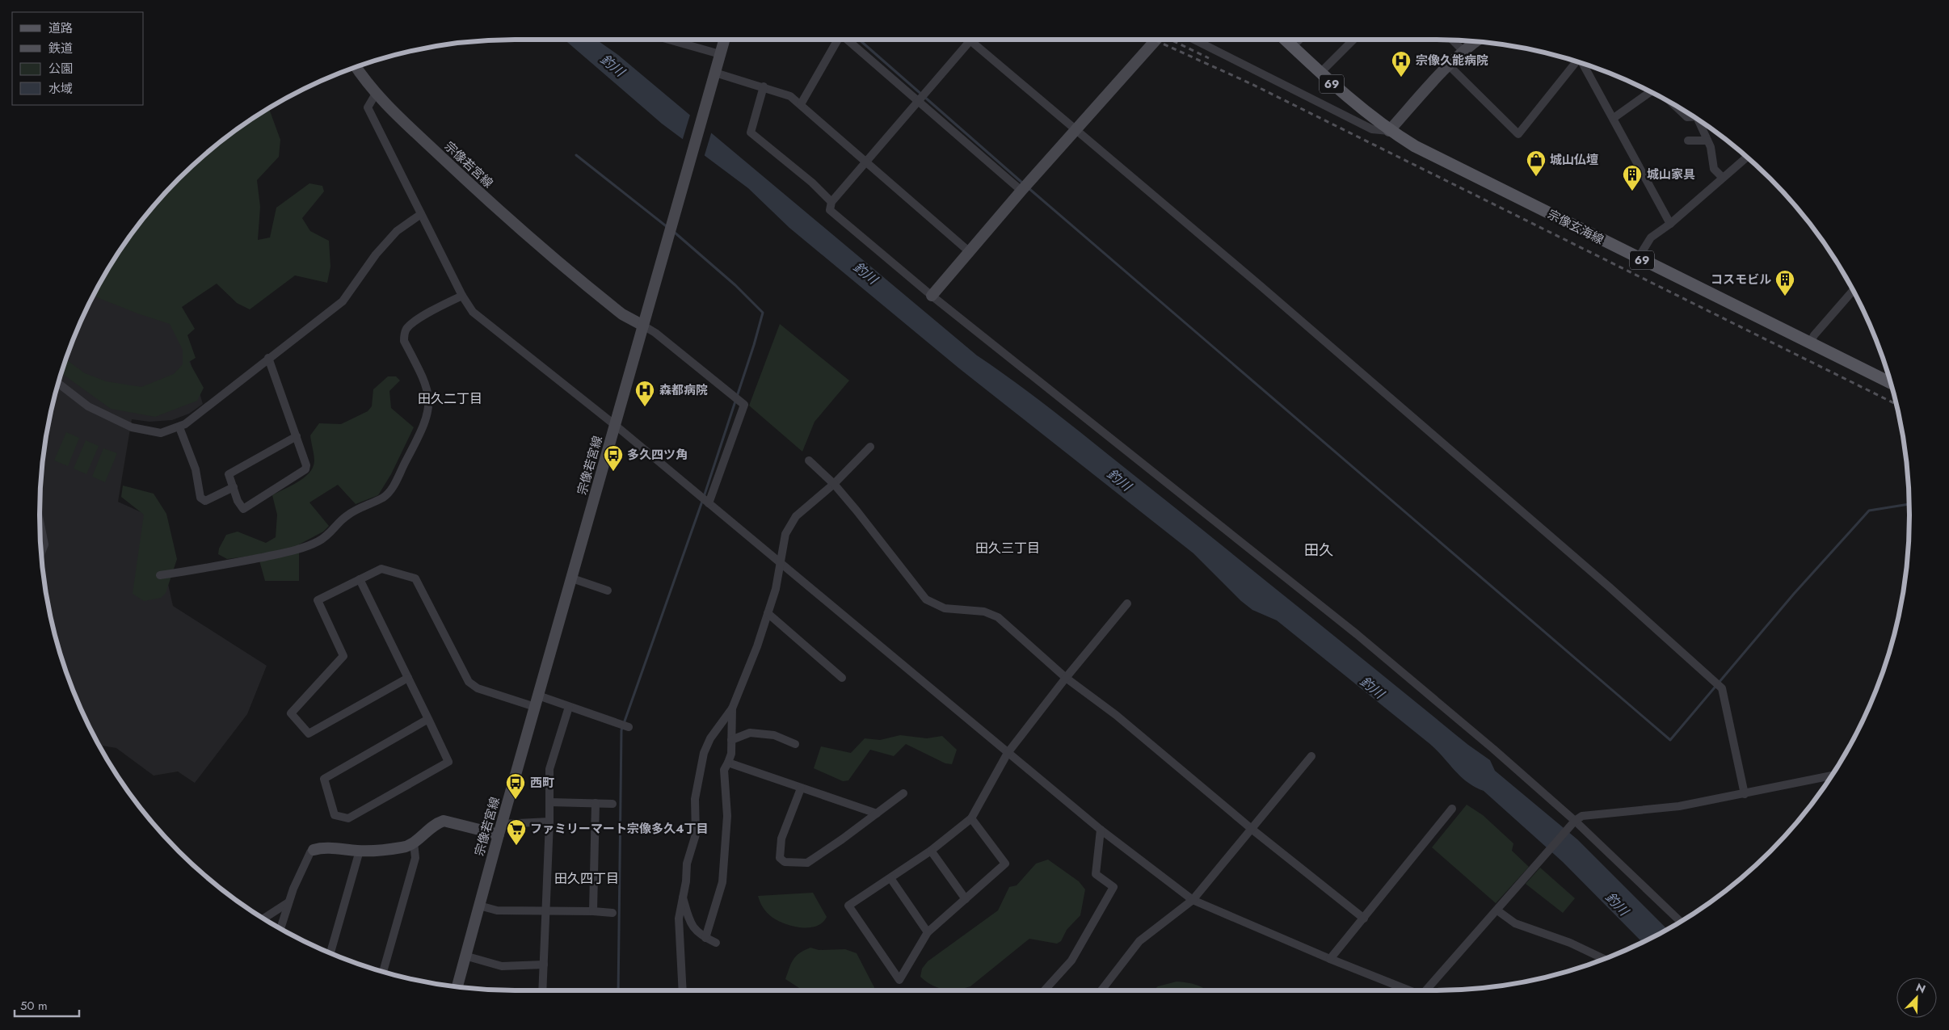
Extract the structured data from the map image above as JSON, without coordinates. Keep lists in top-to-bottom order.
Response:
{
  "streets": {
    "main road": ["69", "宗像若宮線", "宗像玄海線"]
  },
  "districts": [
    "田久二丁目",
    "田久三丁目",
    "田久",
    "田久四丁目"
  ],
  "water": ["釣川"],
  "places": {
    "hospital": ["宗像久能病院", "森都病院"],
    "shop": ["城山仏壇"],
    "building": ["城山家具", "コスモビル"],
    "bus stop": ["多久四ツ角", "西町"],
    "supermarket": ["ファミリーマート宗像多久4丁目"]
  },
  "legend": [
    "道路",
    "鉄道",
    "公園",
    "水域"
  ],
  "scale_bar": "50 m",
  "north": "top right"
}
